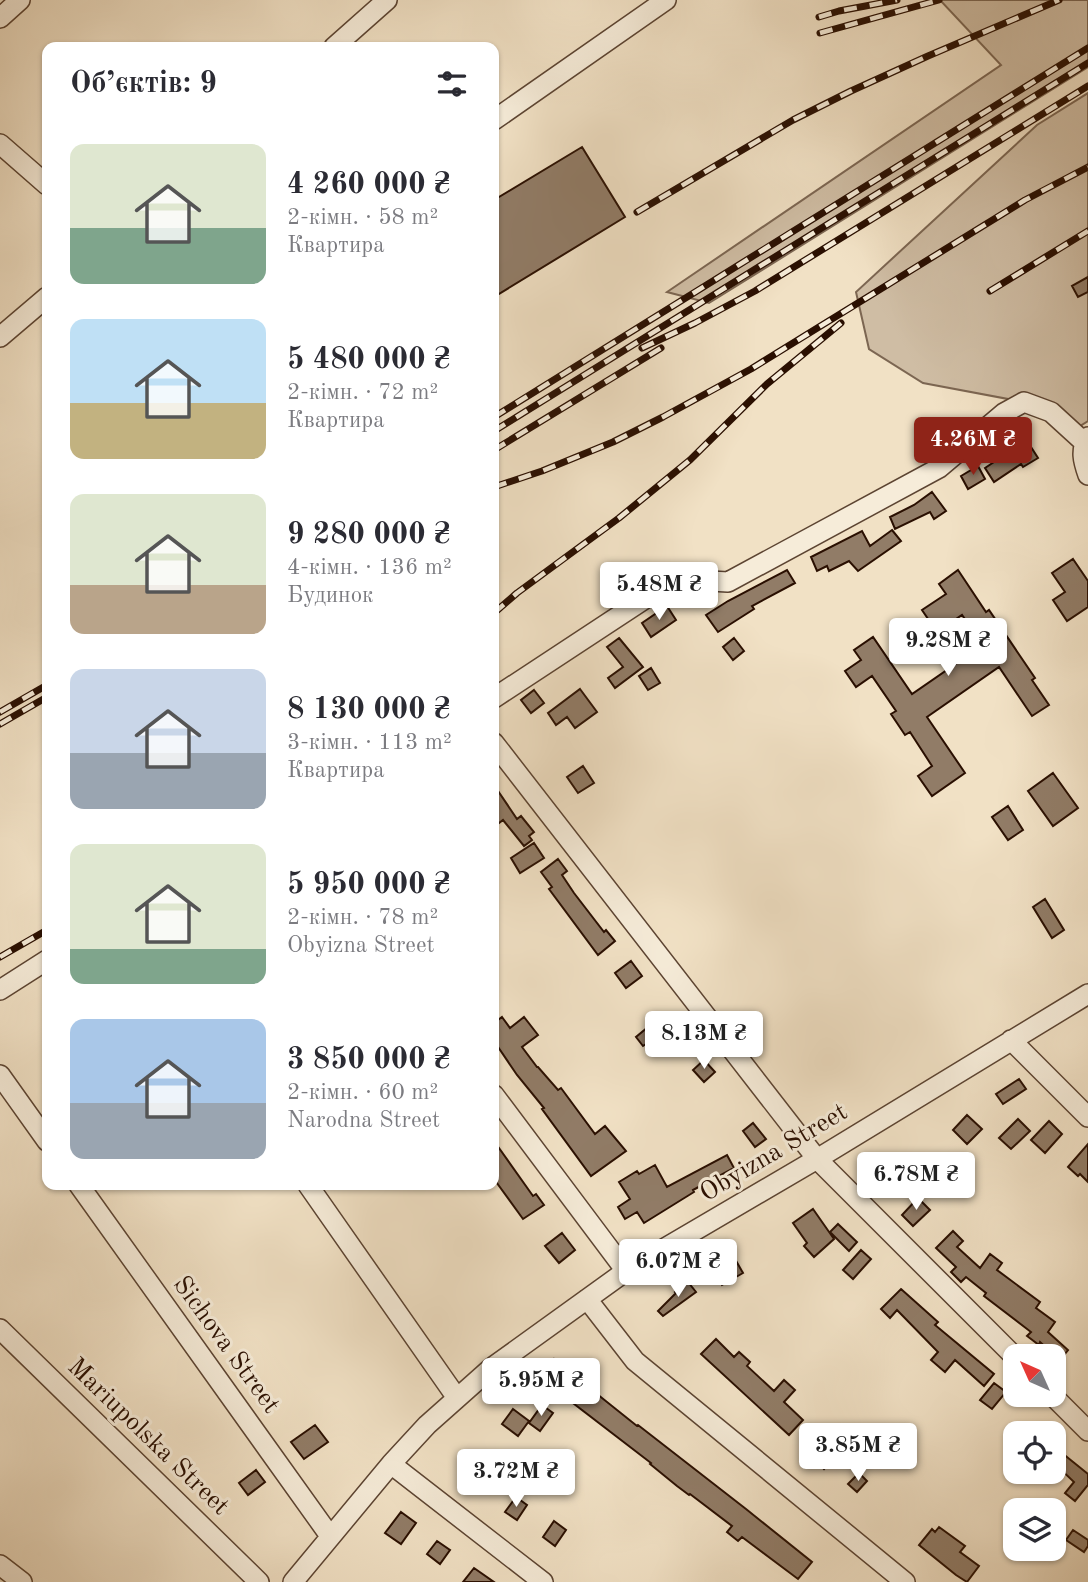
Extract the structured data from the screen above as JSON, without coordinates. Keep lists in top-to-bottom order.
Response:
{
  "streets": {
    "street": ["Obyizna Street", "Sichova Street", "Mariupolska Street"]
  },
  "crossings": [
    ["Obyizna Street", "Sichova Street"]
  ],
  "north": "top left",
  "page": {
    "heading": "Об’єктів: 9",
    "list": [
      {
        "name": "4 260 000 ₴",
        "note": "2-кімн. · 58 m² · Квартира"
      },
      {
        "name": "5 480 000 ₴",
        "note": "2-кімн. · 72 m² · Квартира"
      },
      {
        "name": "9 280 000 ₴",
        "note": "4-кімн. · 136 m² · Будинок"
      },
      {
        "name": "8 130 000 ₴",
        "note": "3-кімн. · 113 m² · Квартира"
      },
      {
        "name": "5 950 000 ₴",
        "note": "2-кімн. · 78 m² · Obyizna Street"
      },
      {
        "name": "3 850 000 ₴",
        "note": "2-кімн. · 60 m² · Narodna Street"
      }
    ],
    "price": [
      "4.26M ₴",
      "5.48M ₴",
      "9.28M ₴",
      "8.13M ₴",
      "6.78M ₴",
      "6.07M ₴",
      "5.95M ₴",
      "3.85M ₴",
      "3.72M ₴"
    ]
  }
}
